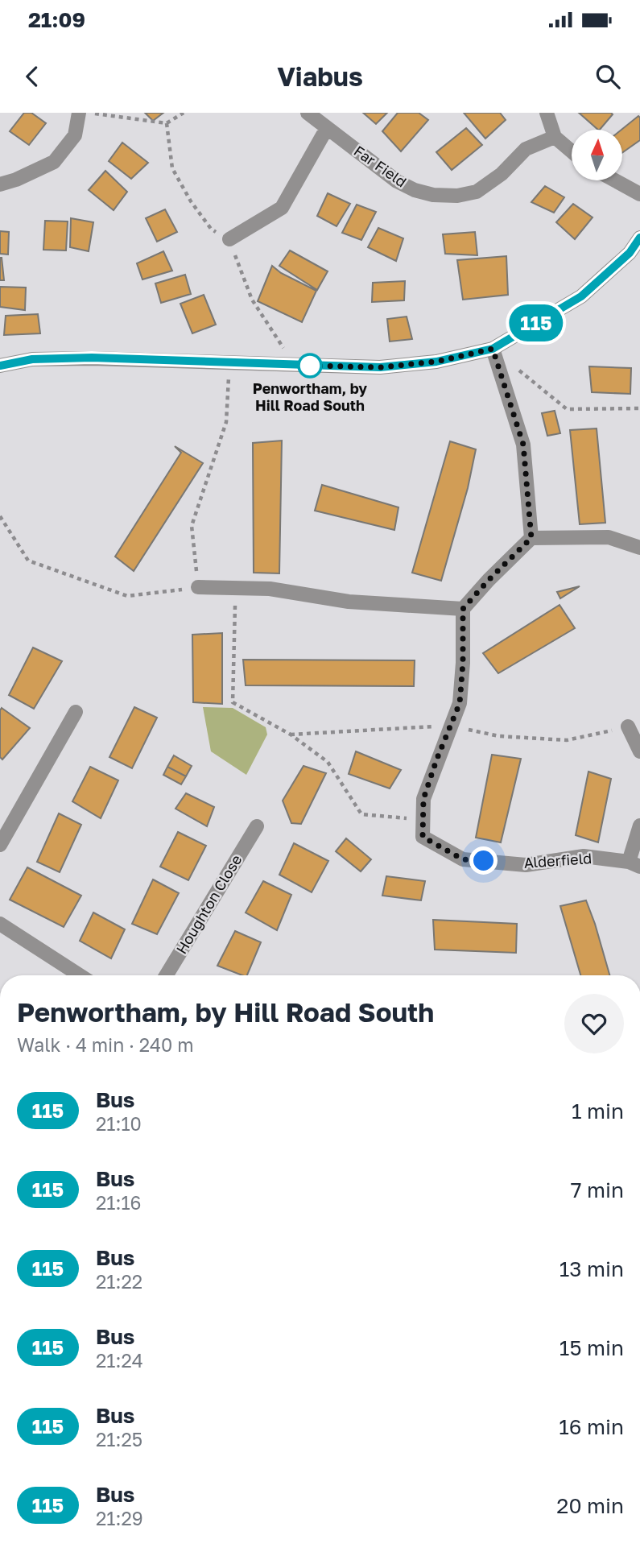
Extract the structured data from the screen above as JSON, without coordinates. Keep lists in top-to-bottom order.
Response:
{
  "streets": {
    "street": ["Far Field", "Alderfield", "Houghton Close"]
  },
  "places": ["Penwortham, by Hill Road South"],
  "lines": ["bus line 115"],
  "north": "top",
  "page": {
    "status": "21:09",
    "header": "Viabus",
    "on_map": "115",
    "heading": ["Penwortham, by Hill Road South", "Walk · 4 min · 240 m"],
    "list": [
      {
        "mark": "115",
        "name": "Bus",
        "note": "21:10",
        "value": "1 min"
      },
      {
        "mark": "115",
        "name": "Bus",
        "note": "21:16",
        "value": "7 min"
      },
      {
        "mark": "115",
        "name": "Bus",
        "note": "21:22",
        "value": "13 min"
      },
      {
        "mark": "115",
        "name": "Bus",
        "note": "21:24",
        "value": "15 min"
      },
      {
        "mark": "115",
        "name": "Bus",
        "note": "21:25",
        "value": "16 min"
      },
      {
        "mark": "115",
        "name": "Bus",
        "note": "21:29",
        "value": "20 min"
      }
    ]
  }
}
